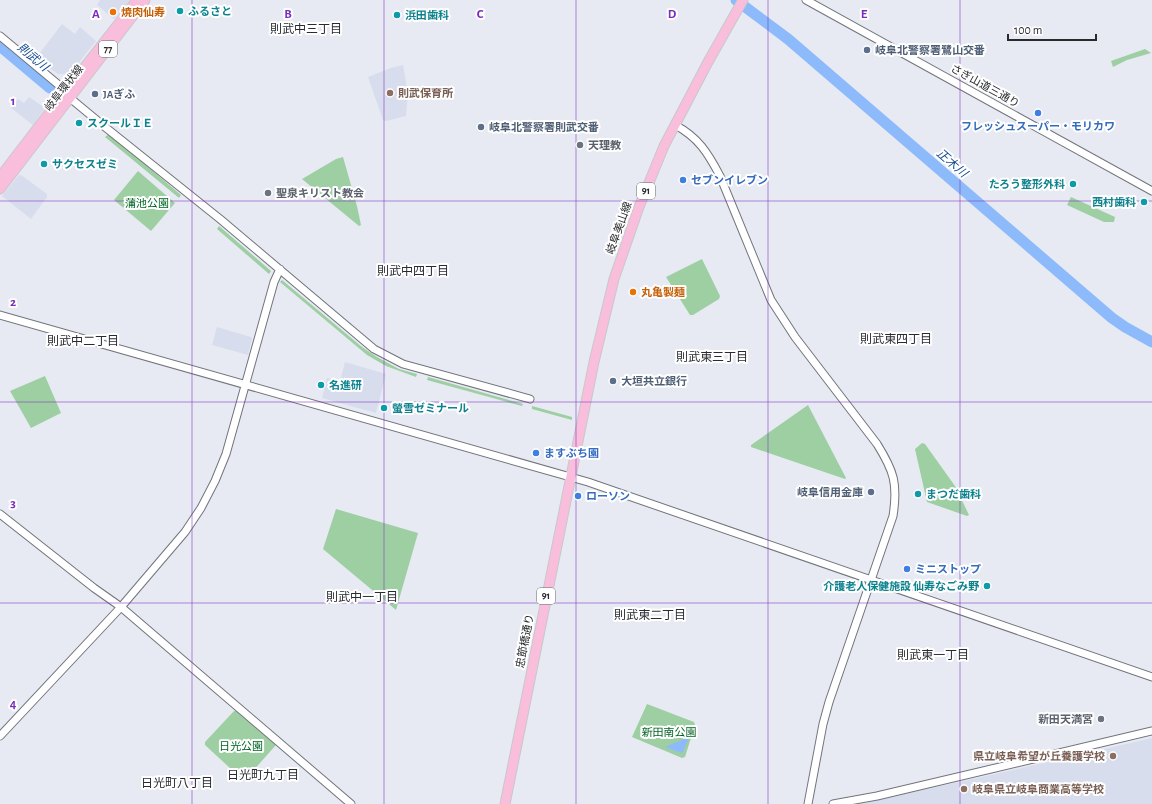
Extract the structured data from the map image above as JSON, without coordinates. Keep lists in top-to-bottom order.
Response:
{
  "streets": {
    "main road": [
      "77",
      "岐阜環状線",
      "91",
      "岐阜美山線",
      "忠節橋通り"
    ],
    "street": ["さぎ山道三通り"]
  },
  "crossings": [
    ["岐阜美山線", "忠節橋通り"]
  ],
  "districts": [
    "則武中三丁目",
    "則武中四丁目",
    "則武東四丁目",
    "則武中二丁目",
    "則武東三丁目",
    "則武中一丁目",
    "則武東二丁目",
    "則武東一丁目",
    "日光町九丁目",
    "日光町八丁目"
  ],
  "water": ["則武川", "正木川"],
  "parks": ["蒲池公園", "新田南公園", "日光公園"],
  "places": [
    "ふるさと",
    "焼肉仙寿",
    "浜田歯科",
    "岐阜北警察署鷺山交番",
    "則武保育所",
    "JAぎふ",
    "フレッシュスーパー・モリカワ",
    "スクールＩＥ",
    "岐阜北警察署則武交番",
    "天理教",
    "サクセスゼミ",
    "セブンイレブン",
    "たろう整形外科",
    "聖泉キリスト教会",
    "西村歯科",
    "丸亀製麺",
    "大垣共立銀行",
    "名進研",
    "螢雪ゼミナール",
    "ますぶち園",
    "岐阜信用金庫",
    "まつだ歯科",
    "ローソン",
    "ミニストップ",
    "介護老人保健施設 仙寿なごみ野",
    "新田天満宮",
    "県立岐阜希望が丘養護学校",
    "岐阜県立岐阜商業高等学校"
  ],
  "scale_bar": "100 m",
  "grid": {
    "columns": [
      "A",
      "B",
      "C",
      "D",
      "E"
    ],
    "rows": [
      "1",
      "2",
      "3",
      "4"
    ]
  }
}
